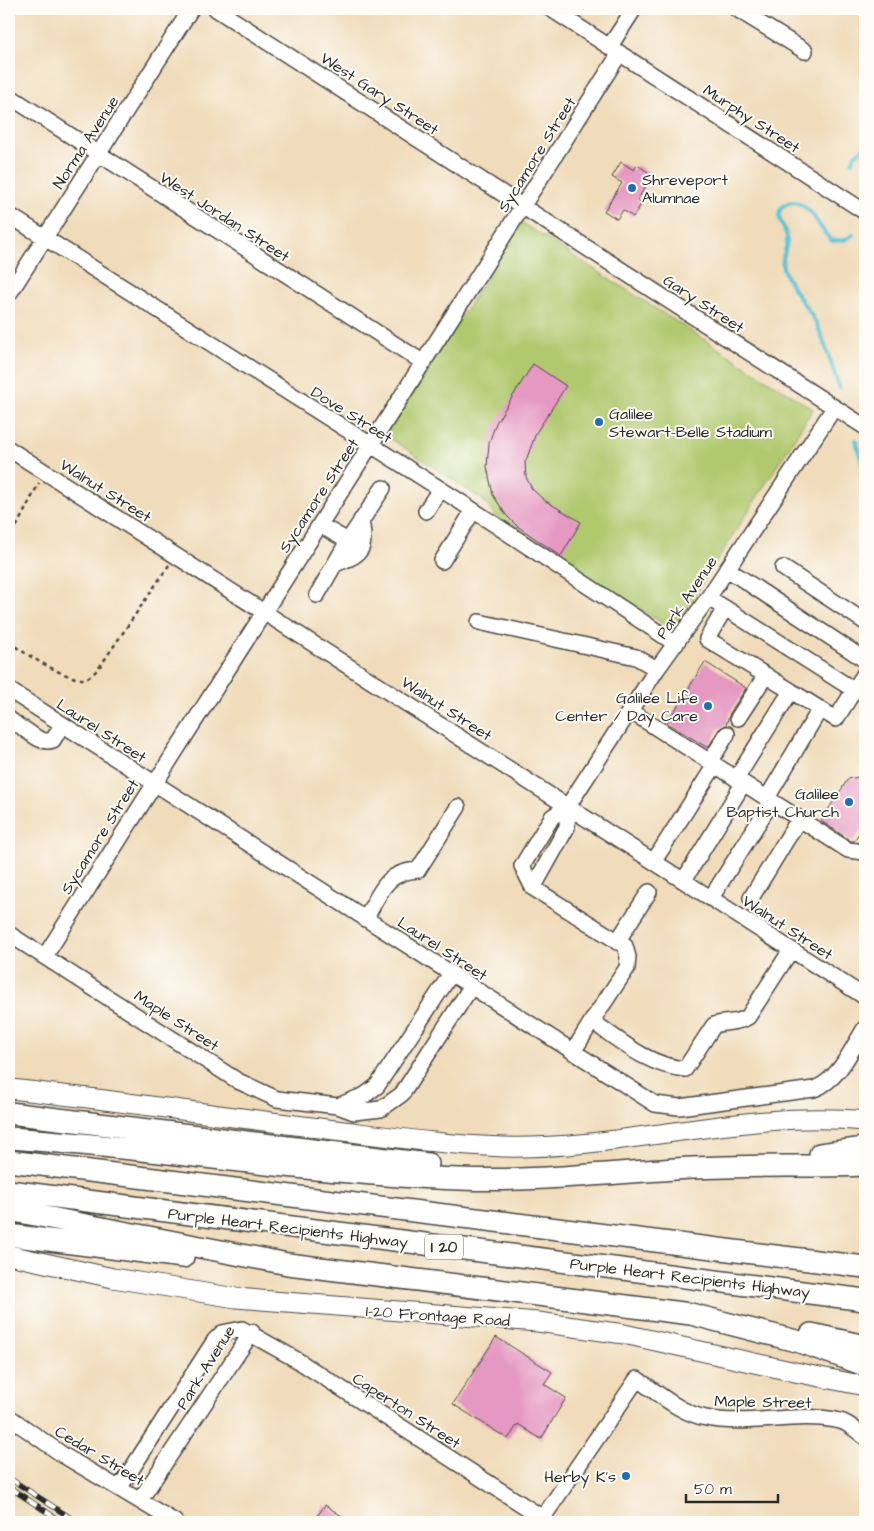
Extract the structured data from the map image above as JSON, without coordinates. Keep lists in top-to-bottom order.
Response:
{
  "streets": {
    "highway": ["Purple Heart Recipients Highway", "I 20"],
    "main road": ["I-20 Frontage Road"],
    "street": [
      "West Gary Street",
      "Murphy Street",
      "Norma Avenue",
      "Sycamore Street",
      "West Jordan Street",
      "Gary Street",
      "Dove Street",
      "Walnut Street",
      "Park Avenue",
      "Laurel Street",
      "Maple Street",
      "Caperton Street",
      "Cedar Street"
    ]
  },
  "crossings": [
    ["West Gary Street", "Sycamore Street"],
    ["West Gary Street", "Gary Street"],
    ["Murphy Street", "Sycamore Street"],
    ["Norma Avenue", "West Jordan Street"],
    ["Norma Avenue", "Dove Street"],
    ["Sycamore Street", "West Jordan Street"],
    ["Sycamore Street", "Gary Street"],
    ["Sycamore Street", "Dove Street"],
    ["Sycamore Street", "Walnut Street"],
    ["Sycamore Street", "Laurel Street"],
    ["Sycamore Street", "Maple Street"],
    ["Gary Street", "Park Avenue"],
    ["Dove Street", "Park Avenue"],
    ["Walnut Street", "Park Avenue"],
    ["Park Avenue", "Caperton Street"],
    ["Park Avenue", "Cedar Street"],
    ["Maple Street", "Caperton Street"]
  ],
  "places": [
    "Shreveport Alumnae",
    "Galilee Stewart-Belle Stadium",
    "Galilee Life Center / Day Care",
    "Galilee Baptist Church",
    "Herby K's"
  ],
  "scale_bar": "50 m"
}
